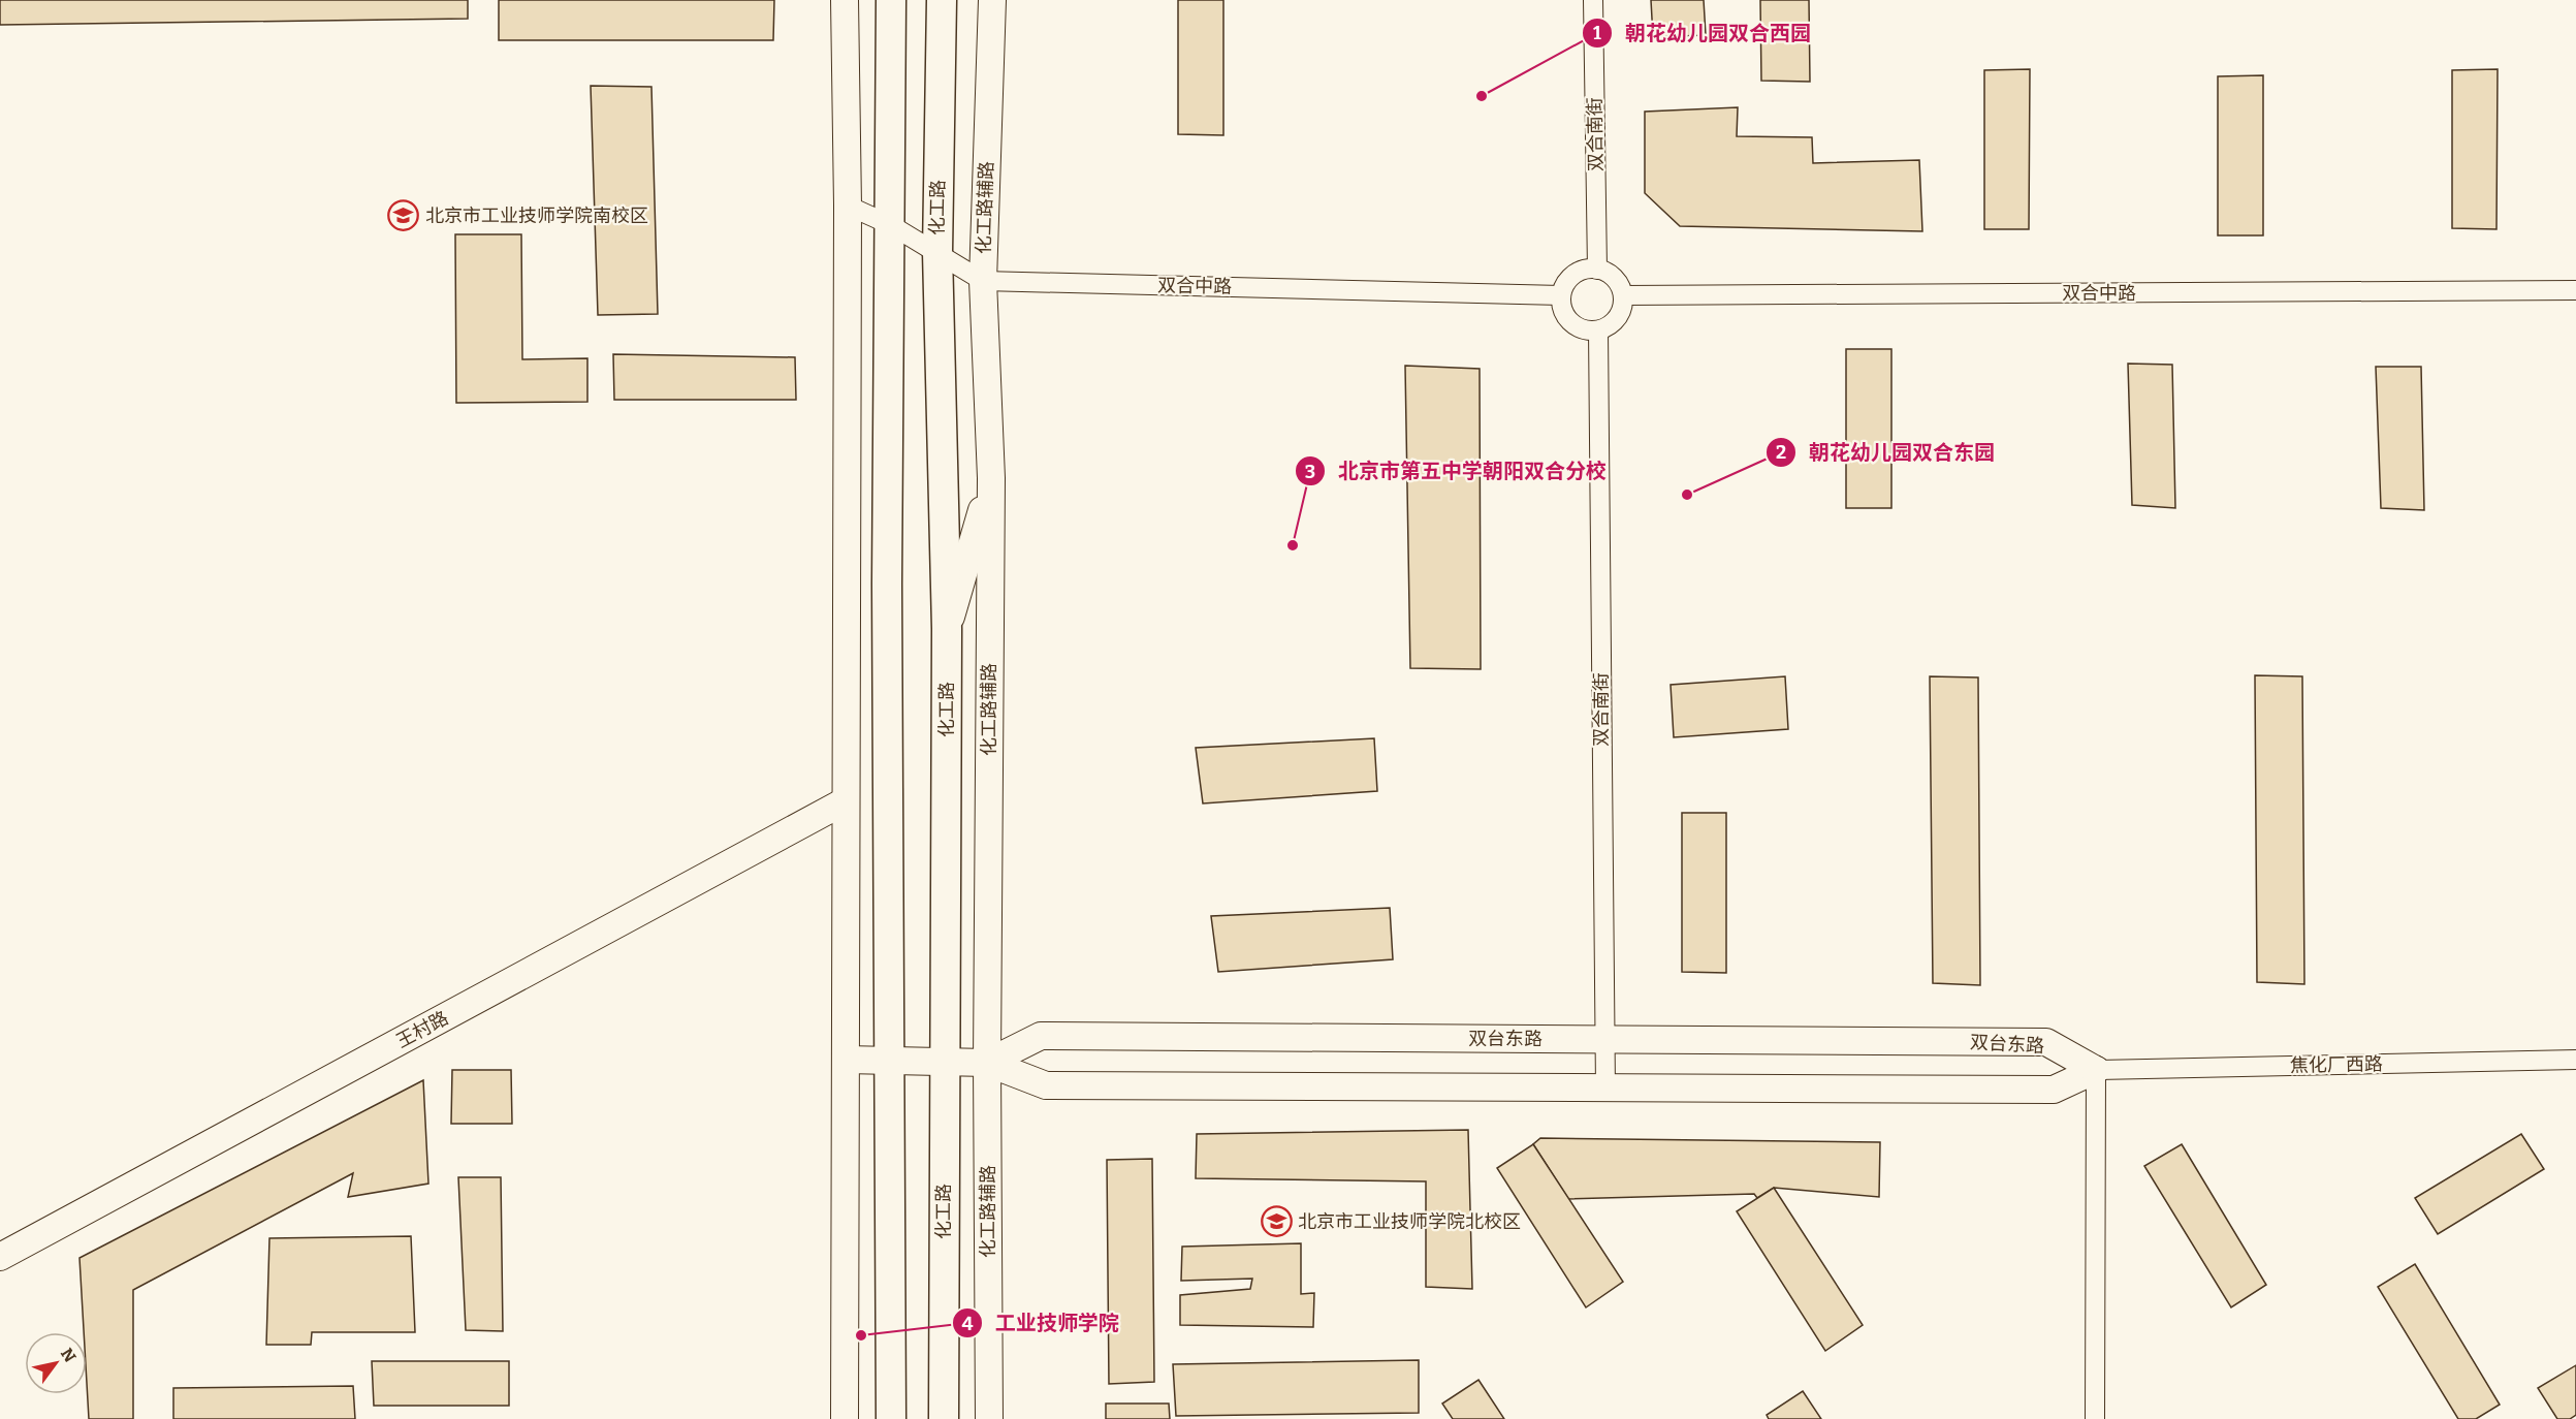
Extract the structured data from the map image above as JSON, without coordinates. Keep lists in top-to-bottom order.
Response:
{
  "streets": {
    "main road": ["化工路"],
    "street": [
      "双合南街",
      "化工路辅路",
      "双合中路",
      "王村路",
      "双台东路",
      "焦化厂西路"
    ]
  },
  "crossings": [
    ["双合南街", "双合中路"],
    ["双合南街", "双台东路"],
    ["化工路辅路", "双合中路"],
    ["化工路辅路", "双台东路"],
    ["双台东路", "焦化厂西路"]
  ],
  "places": {
    "other": [
      "朝花幼儿园双合西园",
      "朝花幼儿园双合东园",
      "北京市第五中学朝阳双合分校",
      "工业技师学院"
    ],
    "school or university": ["北京市工业技师学院南校区", "北京市工业技师学院北校区"]
  },
  "north": "top right"
}
